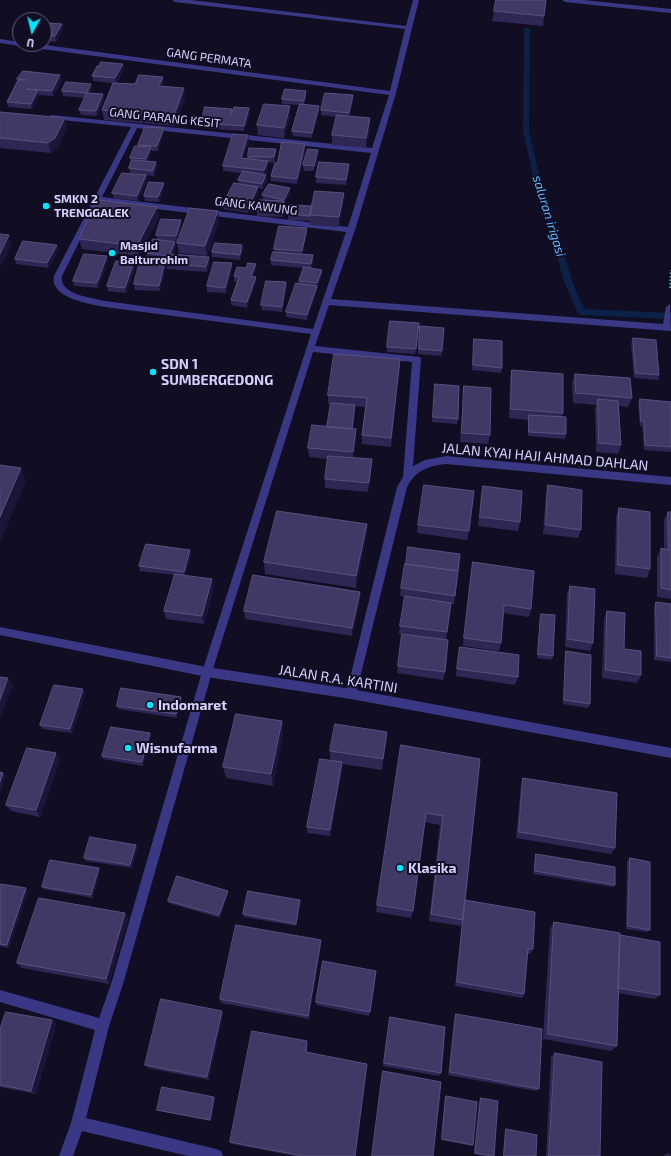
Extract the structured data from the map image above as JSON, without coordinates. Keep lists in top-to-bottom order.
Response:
{
  "streets": {
    "street": [
      "GANG PERMATA",
      "GANG PARANG KESIT",
      "GANG KAWUNG",
      "JALAN KYAI HAJI AHMAD DAHLAN",
      "JALAN R.A. KARTINI"
    ]
  },
  "water": ["saluran irigasi"],
  "places": [
    "SMKN 2 TRENGGALEK",
    "Masjid Baiturrohim",
    "SDN 1 SUMBERGEDONG",
    "Indomaret",
    "Wisnufarma",
    "Klasika"
  ],
  "north": "bottom"
}
